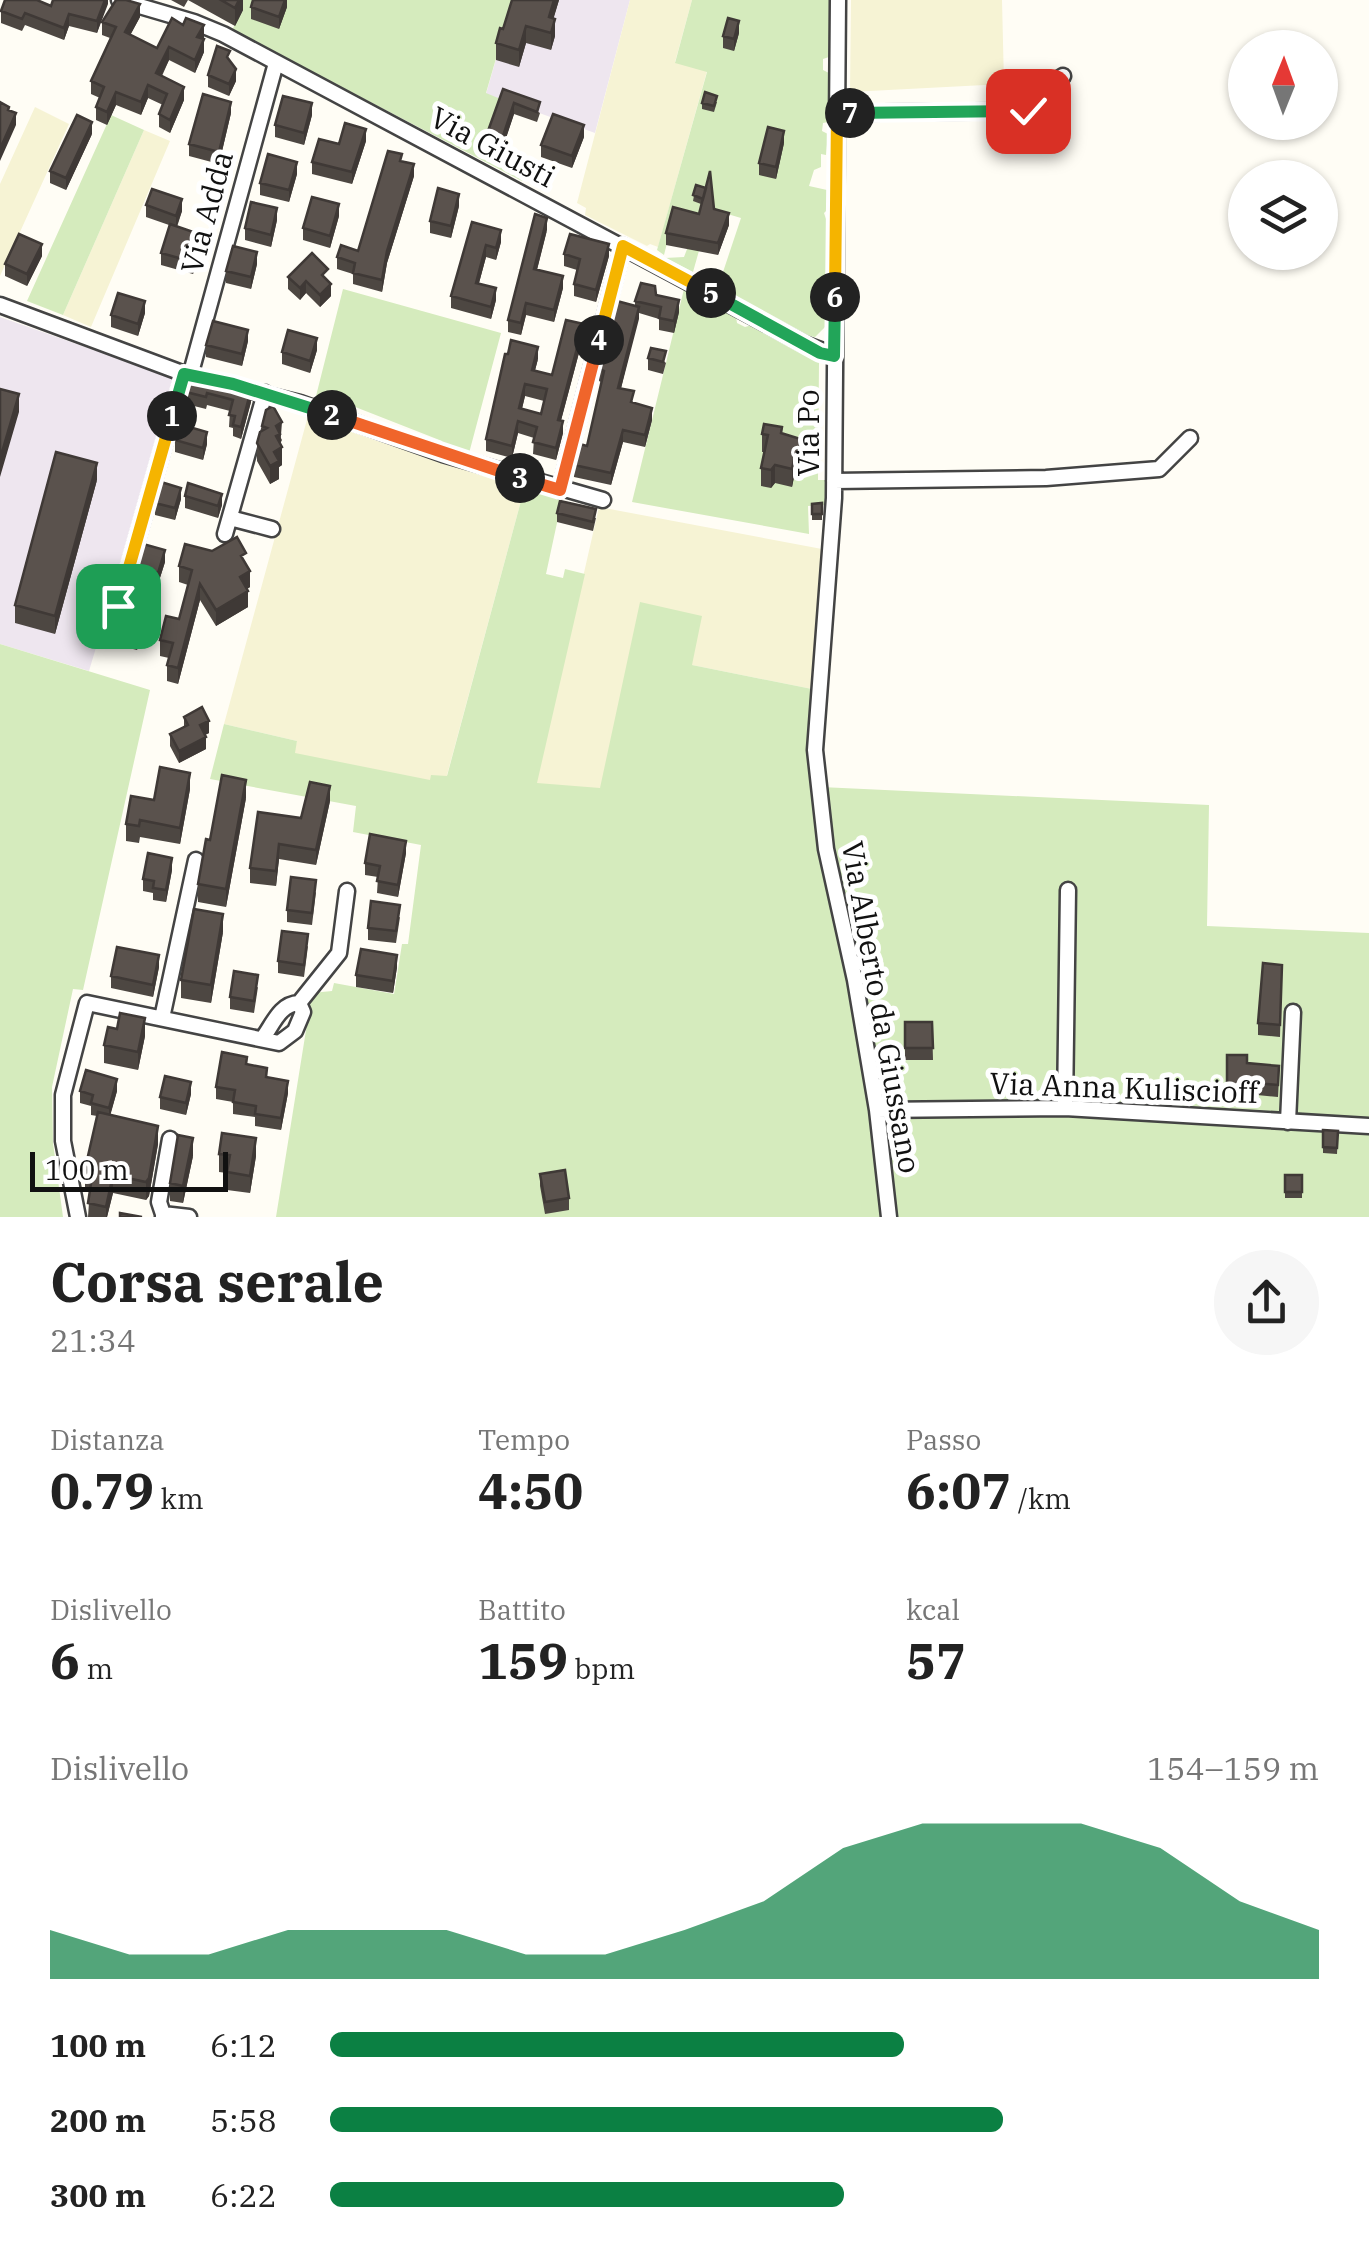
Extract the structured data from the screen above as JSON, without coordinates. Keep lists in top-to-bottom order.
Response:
{
  "streets": {
    "street": [
      "Via Giusti",
      "Via Adda",
      "Via Po",
      "Via Alberto da Giussano",
      "Via Anna Kuliscioff"
    ]
  },
  "crossings": [
    ["Via Giusti", "Via Adda"],
    ["Via Giusti", "Via Po"],
    ["Via Po", "Via Alberto da Giussano"],
    ["Via Alberto da Giussano", "Via Anna Kuliscioff"]
  ],
  "scale_bar": "100 m",
  "north": "top",
  "page": {
    "pins": [
      "7",
      "5",
      "6",
      "4",
      "2",
      "1",
      "3"
    ],
    "scale": "100 m",
    "heading": ["Corsa serale", "21:34"],
    "stats": [
      ["Distanza", "0.79 km"],
      ["Tempo", "4:50"],
      ["Passo", "6:07 /km"],
      ["Dislivello", "6 m"],
      ["Battito", "159 bpm"],
      ["kcal", "57"]
    ],
    "chart": ["Dislivello", "154–159 m"],
    "list": [
      {
        "name": "100 m",
        "note": "6:12"
      },
      {
        "name": "200 m",
        "note": "5:58"
      },
      {
        "name": "300 m",
        "note": "6:22"
      }
    ]
  }
}
